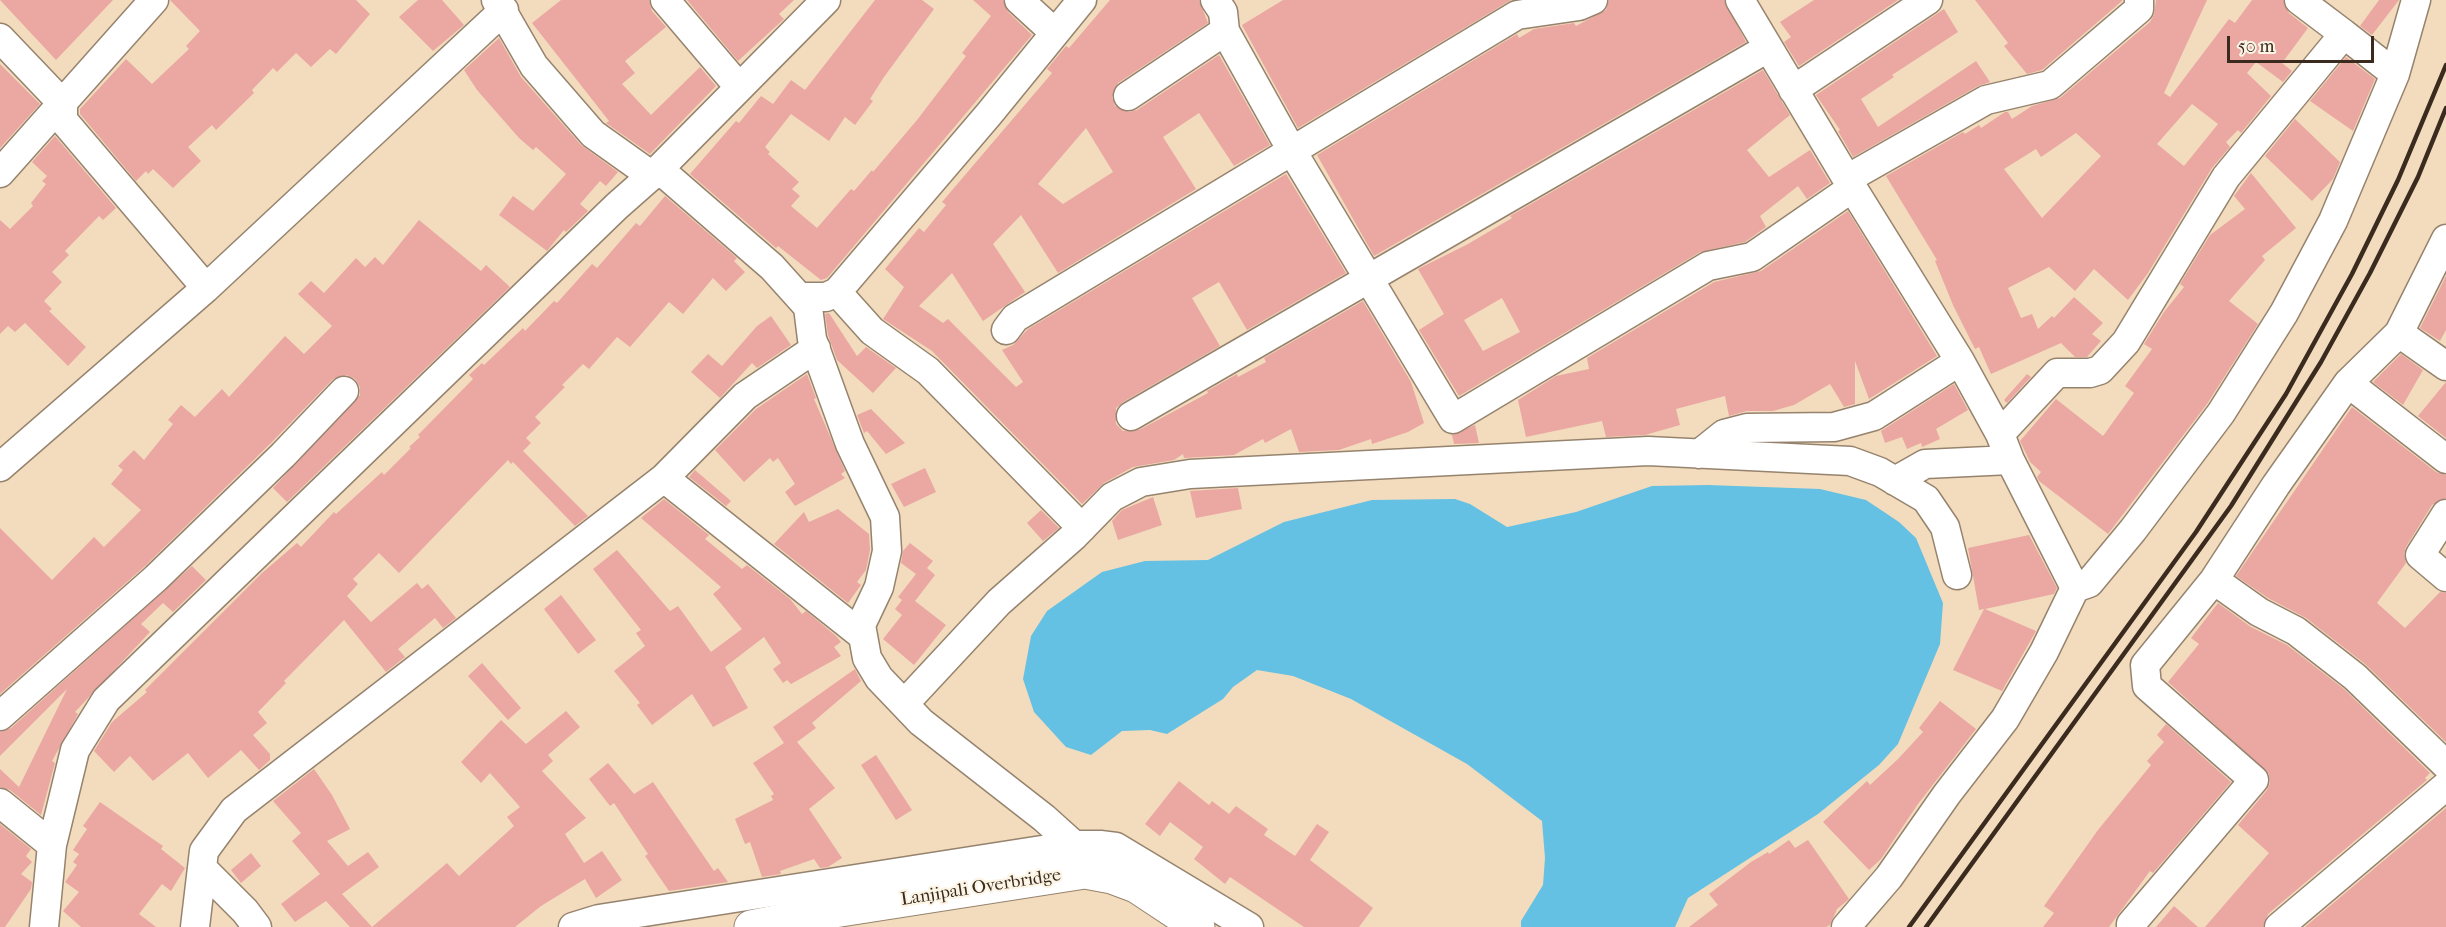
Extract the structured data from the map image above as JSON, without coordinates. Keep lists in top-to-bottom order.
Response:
{
  "streets": {
    "main road": ["Lanjipali Overbridge"]
  },
  "scale_bar": "50 m"
}
